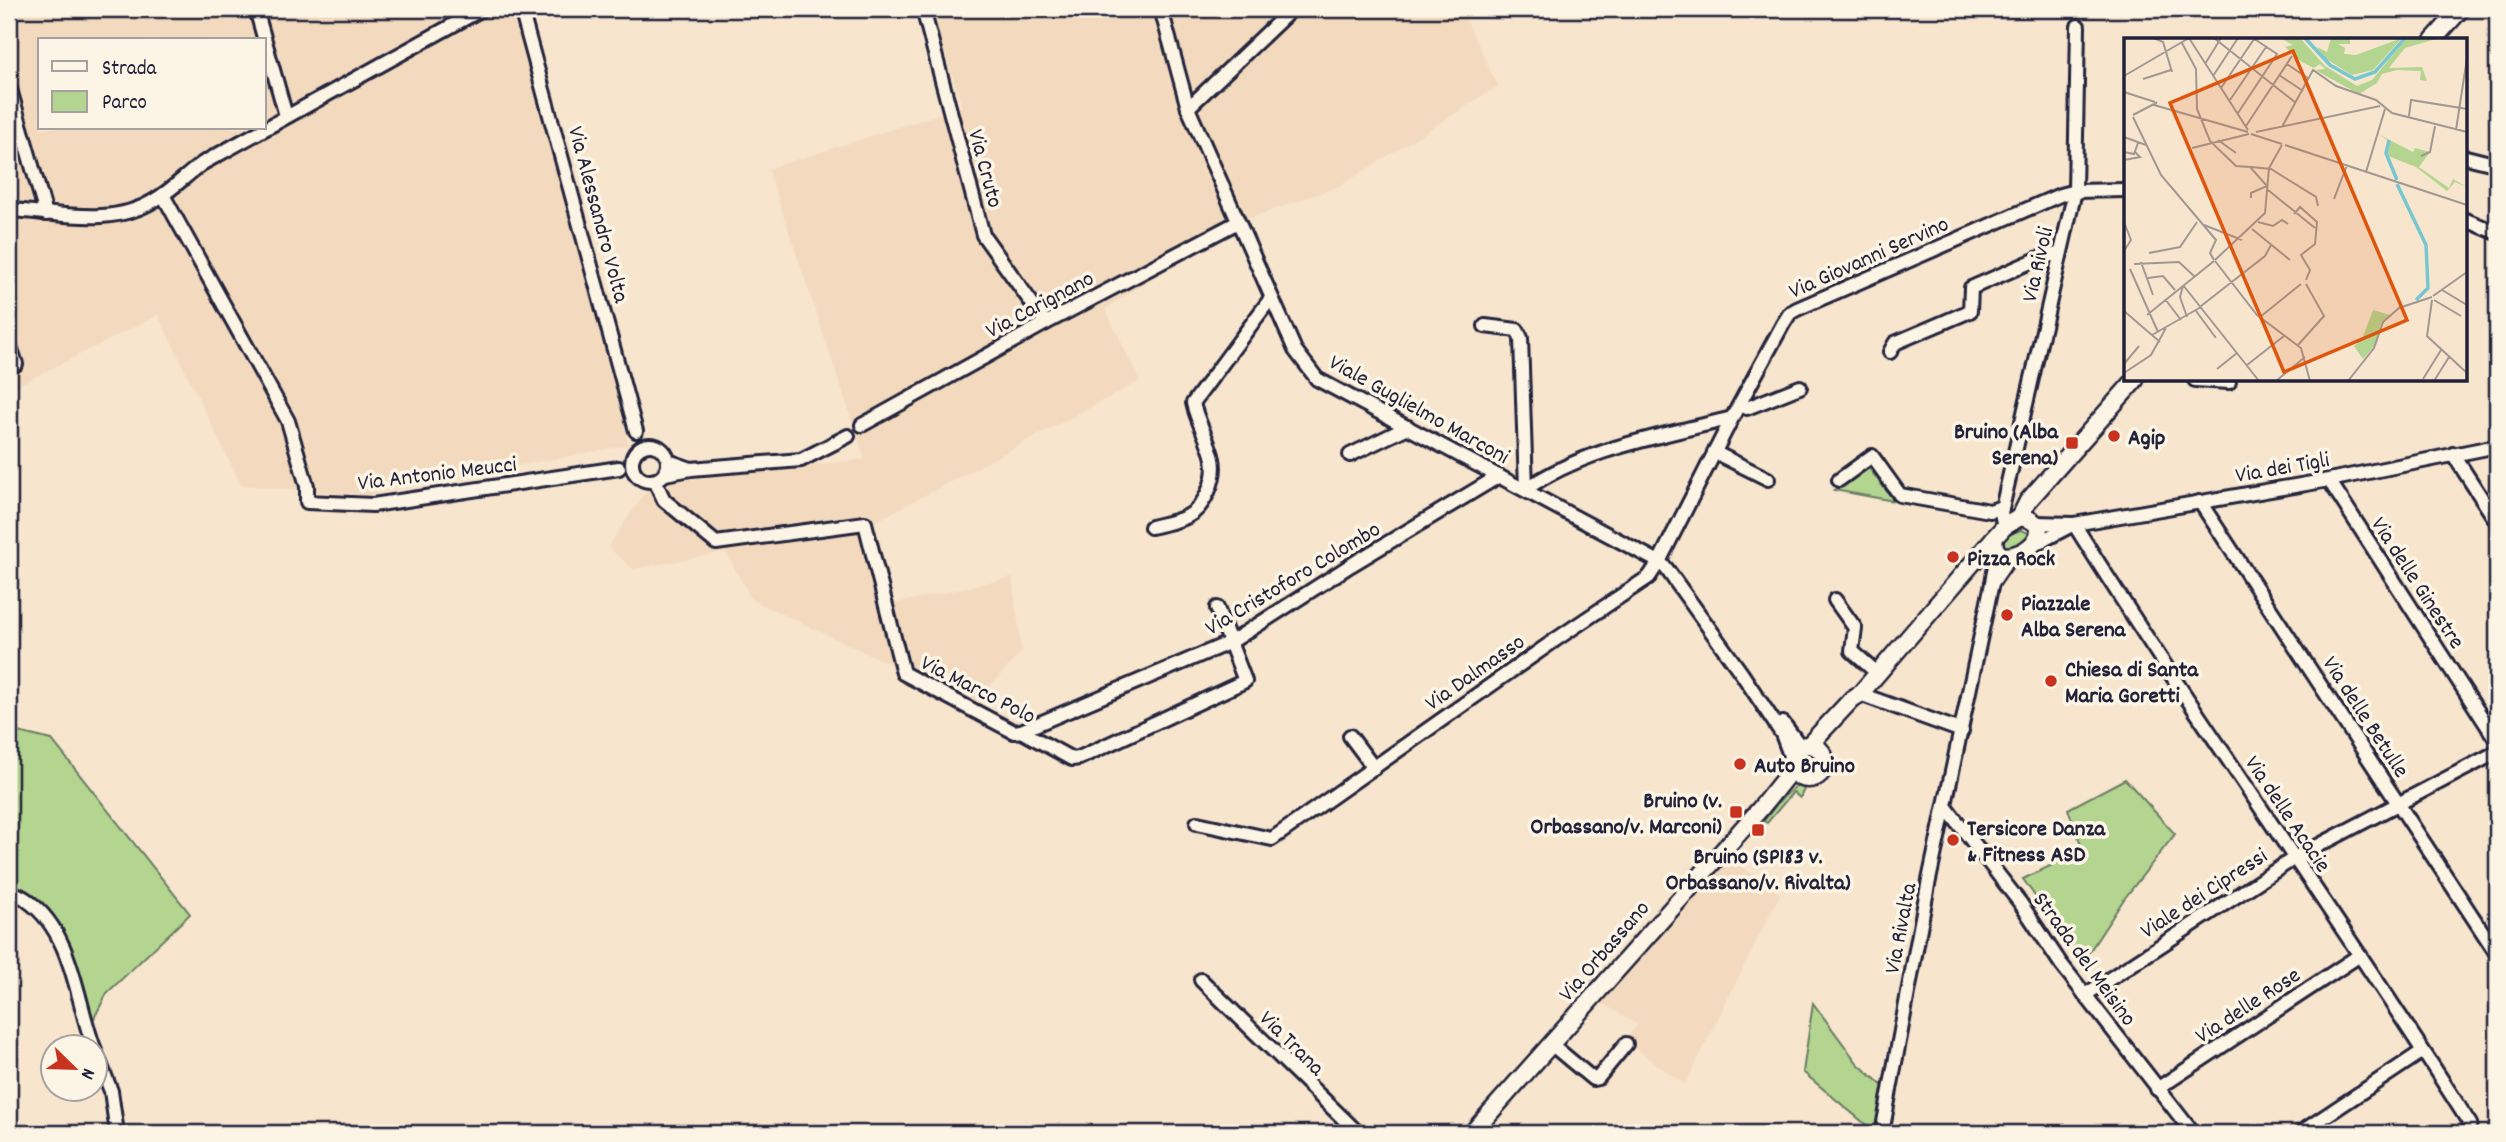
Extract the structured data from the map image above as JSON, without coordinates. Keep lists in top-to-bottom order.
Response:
{
  "streets": {
    "main road": ["Via Orbassano"],
    "street": [
      "Via Cruto",
      "Via Alessandro Volta",
      "Via Giovanni Servino",
      "Via Rivoli",
      "Via Carignano",
      "Viale Guglielmo Marconi",
      "Via dei Tigli",
      "Via Antonio Meucci",
      "Via Cristoforo Colombo",
      "Via delle Ginestre",
      "Via Dalmasso",
      "Via Marco Polo",
      "Via delle Betulle",
      "Via delle Acacie",
      "Viale dei Cipressi",
      "Via Rivalta",
      "Strada del Meisino",
      "Via delle Rose",
      "Via Trana"
    ]
  },
  "crossings": [
    ["Via Cruto", "Via Carignano"],
    ["Via Alessandro Volta", "Via Antonio Meucci"],
    ["Via Alessandro Volta", "Via Marco Polo"],
    ["Via Giovanni Servino", "Via Rivoli"],
    ["Via Giovanni Servino", "Via Dalmasso"],
    ["Via Rivoli", "Via Rivalta"],
    ["Via Rivoli", "Via Orbassano"],
    ["Via Carignano", "Viale Guglielmo Marconi"],
    ["Viale Guglielmo Marconi", "Via Cristoforo Colombo"],
    ["Viale Guglielmo Marconi", "Via Dalmasso"],
    ["Viale Guglielmo Marconi", "Via Orbassano"],
    ["Via dei Tigli", "Via delle Ginestre"],
    ["Via dei Tigli", "Via delle Betulle"],
    ["Via dei Tigli", "Via delle Acacie"],
    ["Via dei Tigli", "Via Orbassano"],
    ["Via Antonio Meucci", "Via Marco Polo"],
    ["Via Cristoforo Colombo", "Via Marco Polo"],
    ["Via delle Betulle", "Viale dei Cipressi"],
    ["Via delle Acacie", "Viale dei Cipressi"],
    ["Via delle Acacie", "Via delle Rose"],
    ["Viale dei Cipressi", "Strada del Meisino"],
    ["Via Rivalta", "Via Orbassano"],
    ["Via Rivalta", "Strada del Meisino"],
    ["Strada del Meisino", "Via delle Rose"]
  ],
  "places": {
    "other": [
      "Agip",
      "Pizza Rock",
      "Piazzale Alba Serena",
      "Chiesa di Santa Maria Goretti",
      "Auto Bruino",
      "Tersicore Danza & Fitness ASD"
    ],
    "transit": ["Bruino (Alba Serena)", "Bruino (v. Orbassano/v. Marconi)", "Bruino (SP183 v. Orbassano/v. Rivalta)"]
  },
  "legend": ["Strada", "Parco"],
  "north": "bottom right"
}
